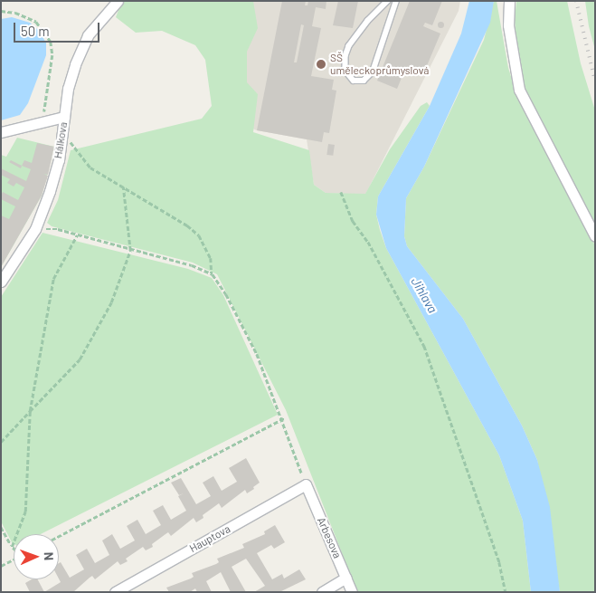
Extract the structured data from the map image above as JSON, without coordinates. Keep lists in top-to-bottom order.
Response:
{
  "streets": {
    "street": ["Hálkova", "Arbesova", "Hauptova"]
  },
  "crossings": [
    ["Arbesova", "Hauptova"]
  ],
  "water": ["Jihlava"],
  "places": ["SŠ uměleckoprůmyslová"],
  "scale_bar": "50 m",
  "north": "right"
}
